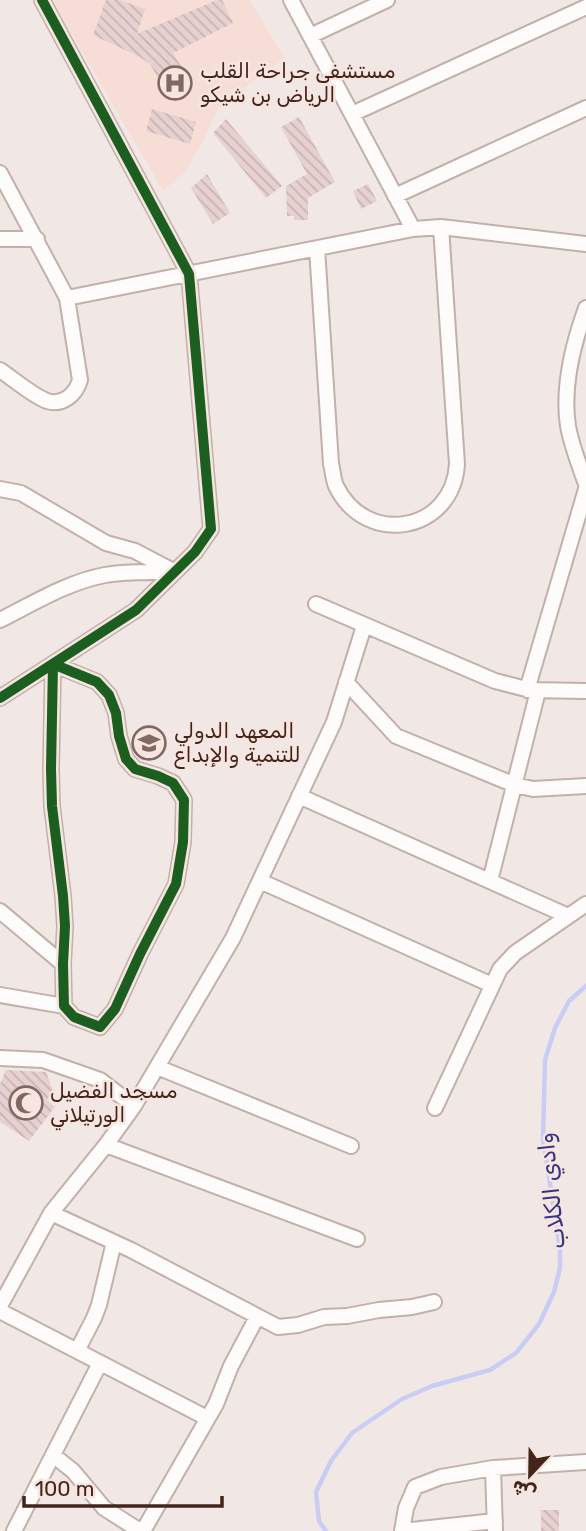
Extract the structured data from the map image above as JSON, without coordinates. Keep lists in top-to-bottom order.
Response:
{
  "water": ["وادي الكلاب"],
  "places": {
    "hospital": ["مستشفى جراحة القلب الرياض بن شيكو"],
    "school or university": ["المعهد الدولي للتنمية والإبداع"],
    "mosque": ["مسجد الفضيل الورتيلاني"]
  },
  "scale_bar": "100 m",
  "north": "bottom"
}
